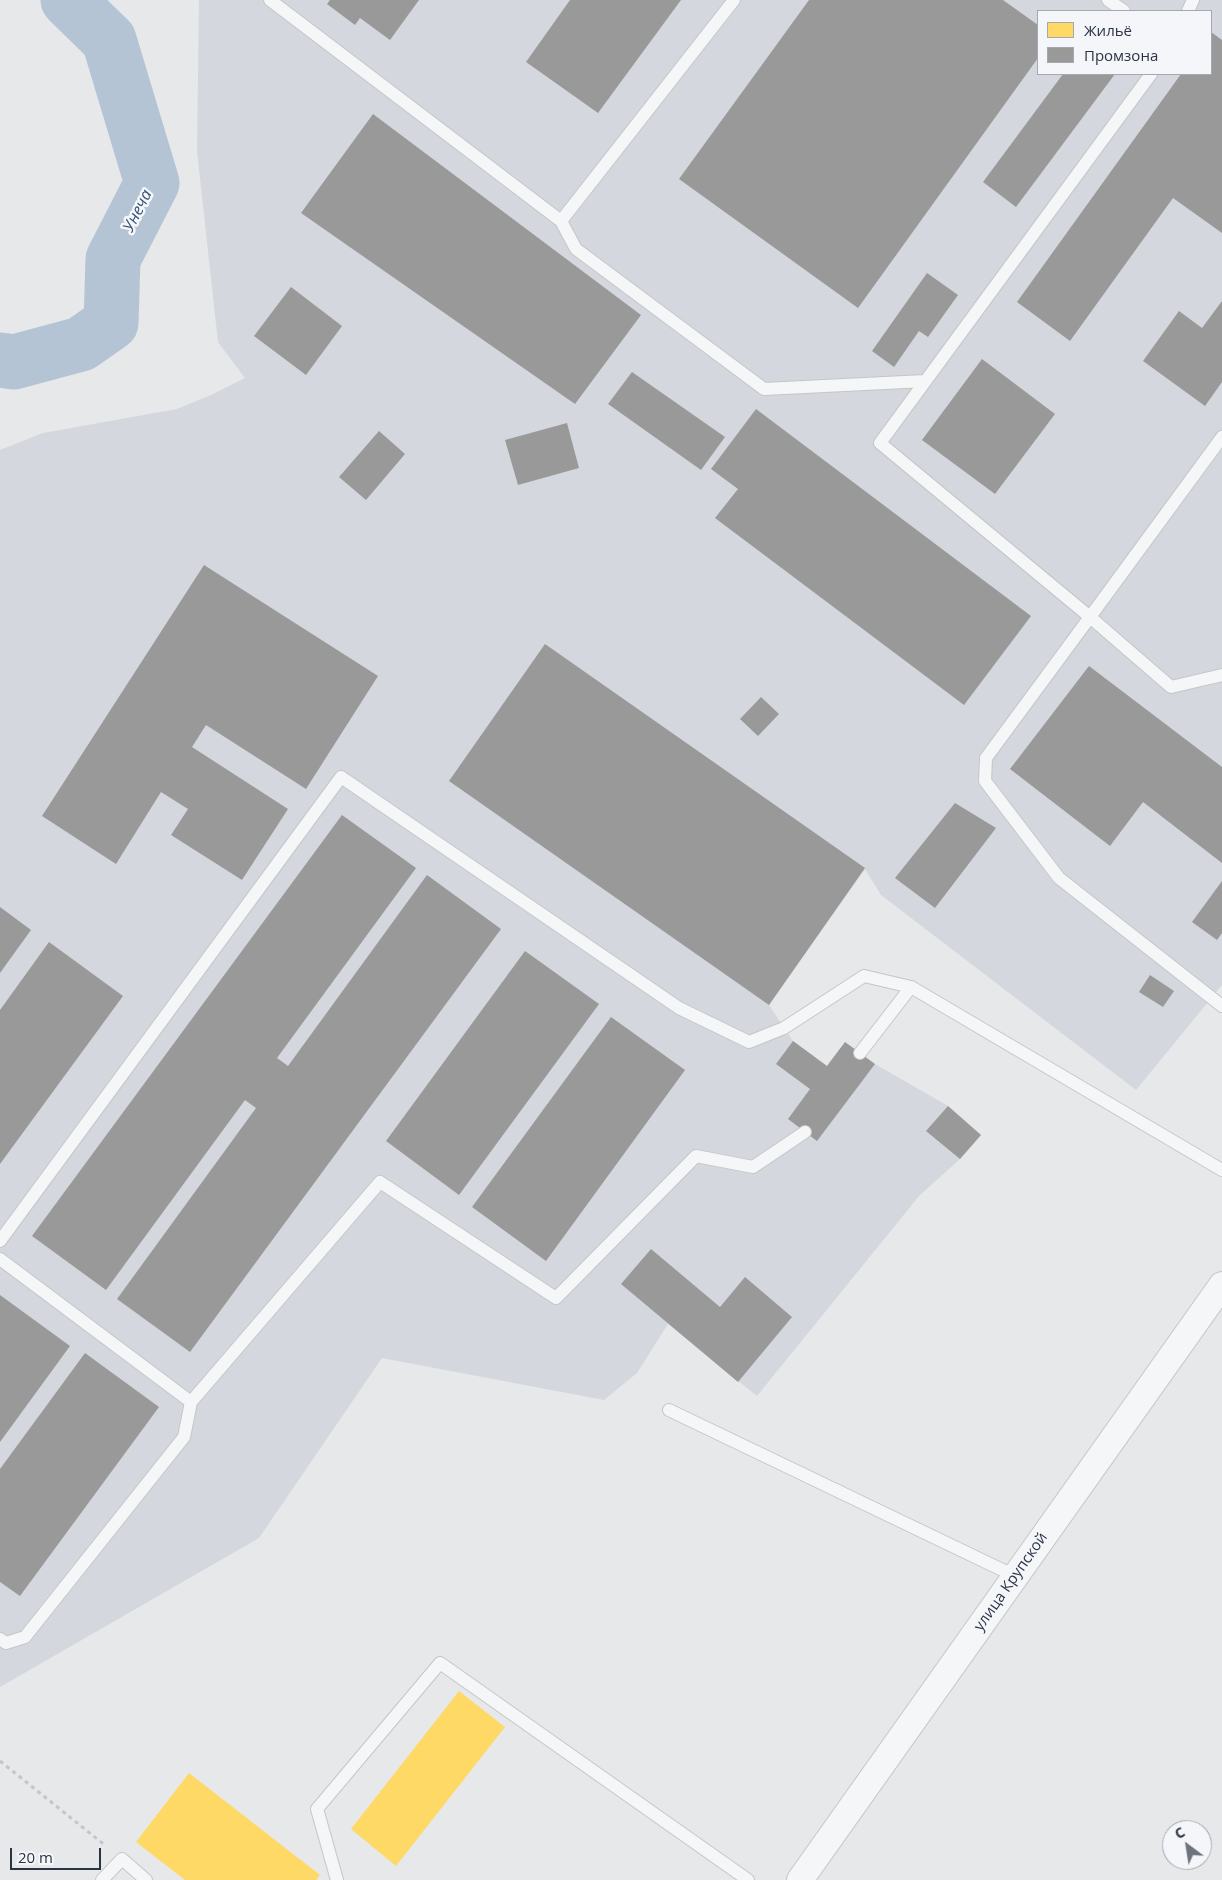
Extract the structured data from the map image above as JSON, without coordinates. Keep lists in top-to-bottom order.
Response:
{
  "streets": {
    "street": ["улица Крупской"]
  },
  "water": ["Унеча"],
  "legend": ["Жильё", "Промзона"],
  "scale_bar": "20 m",
  "north": "top left"
}
